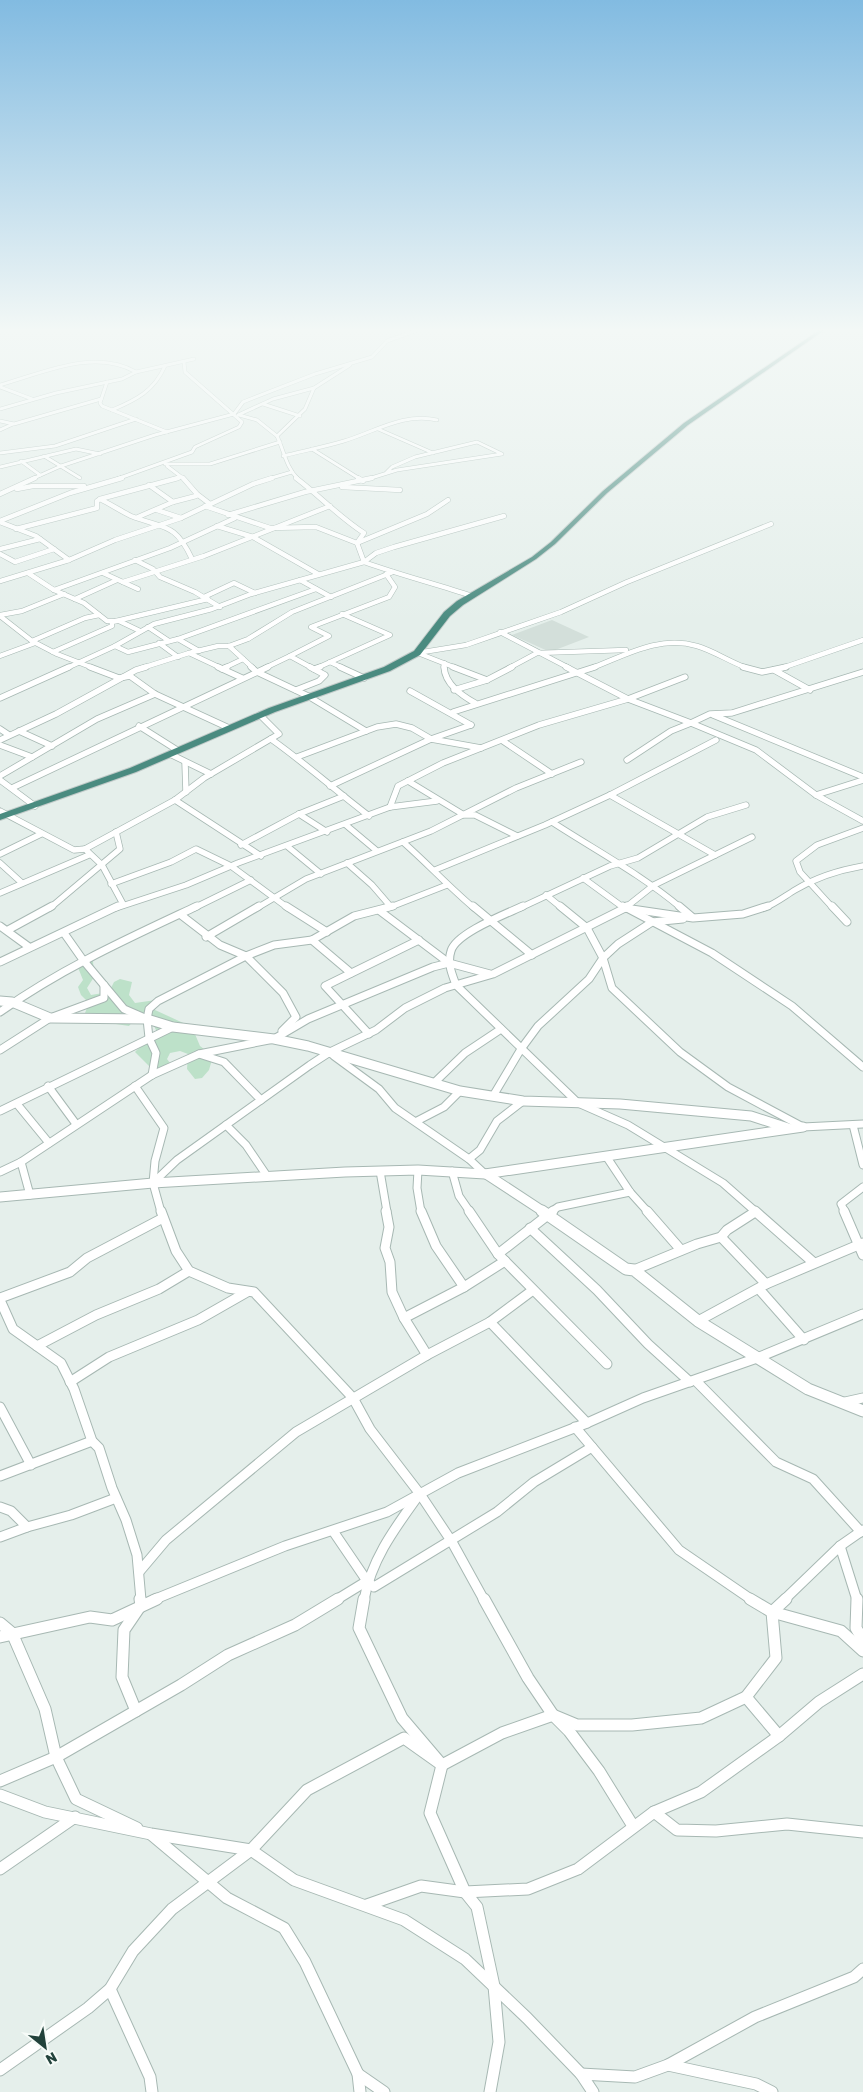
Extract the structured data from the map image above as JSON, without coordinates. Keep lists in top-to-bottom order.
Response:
{
  "north": "bottom right"
}
